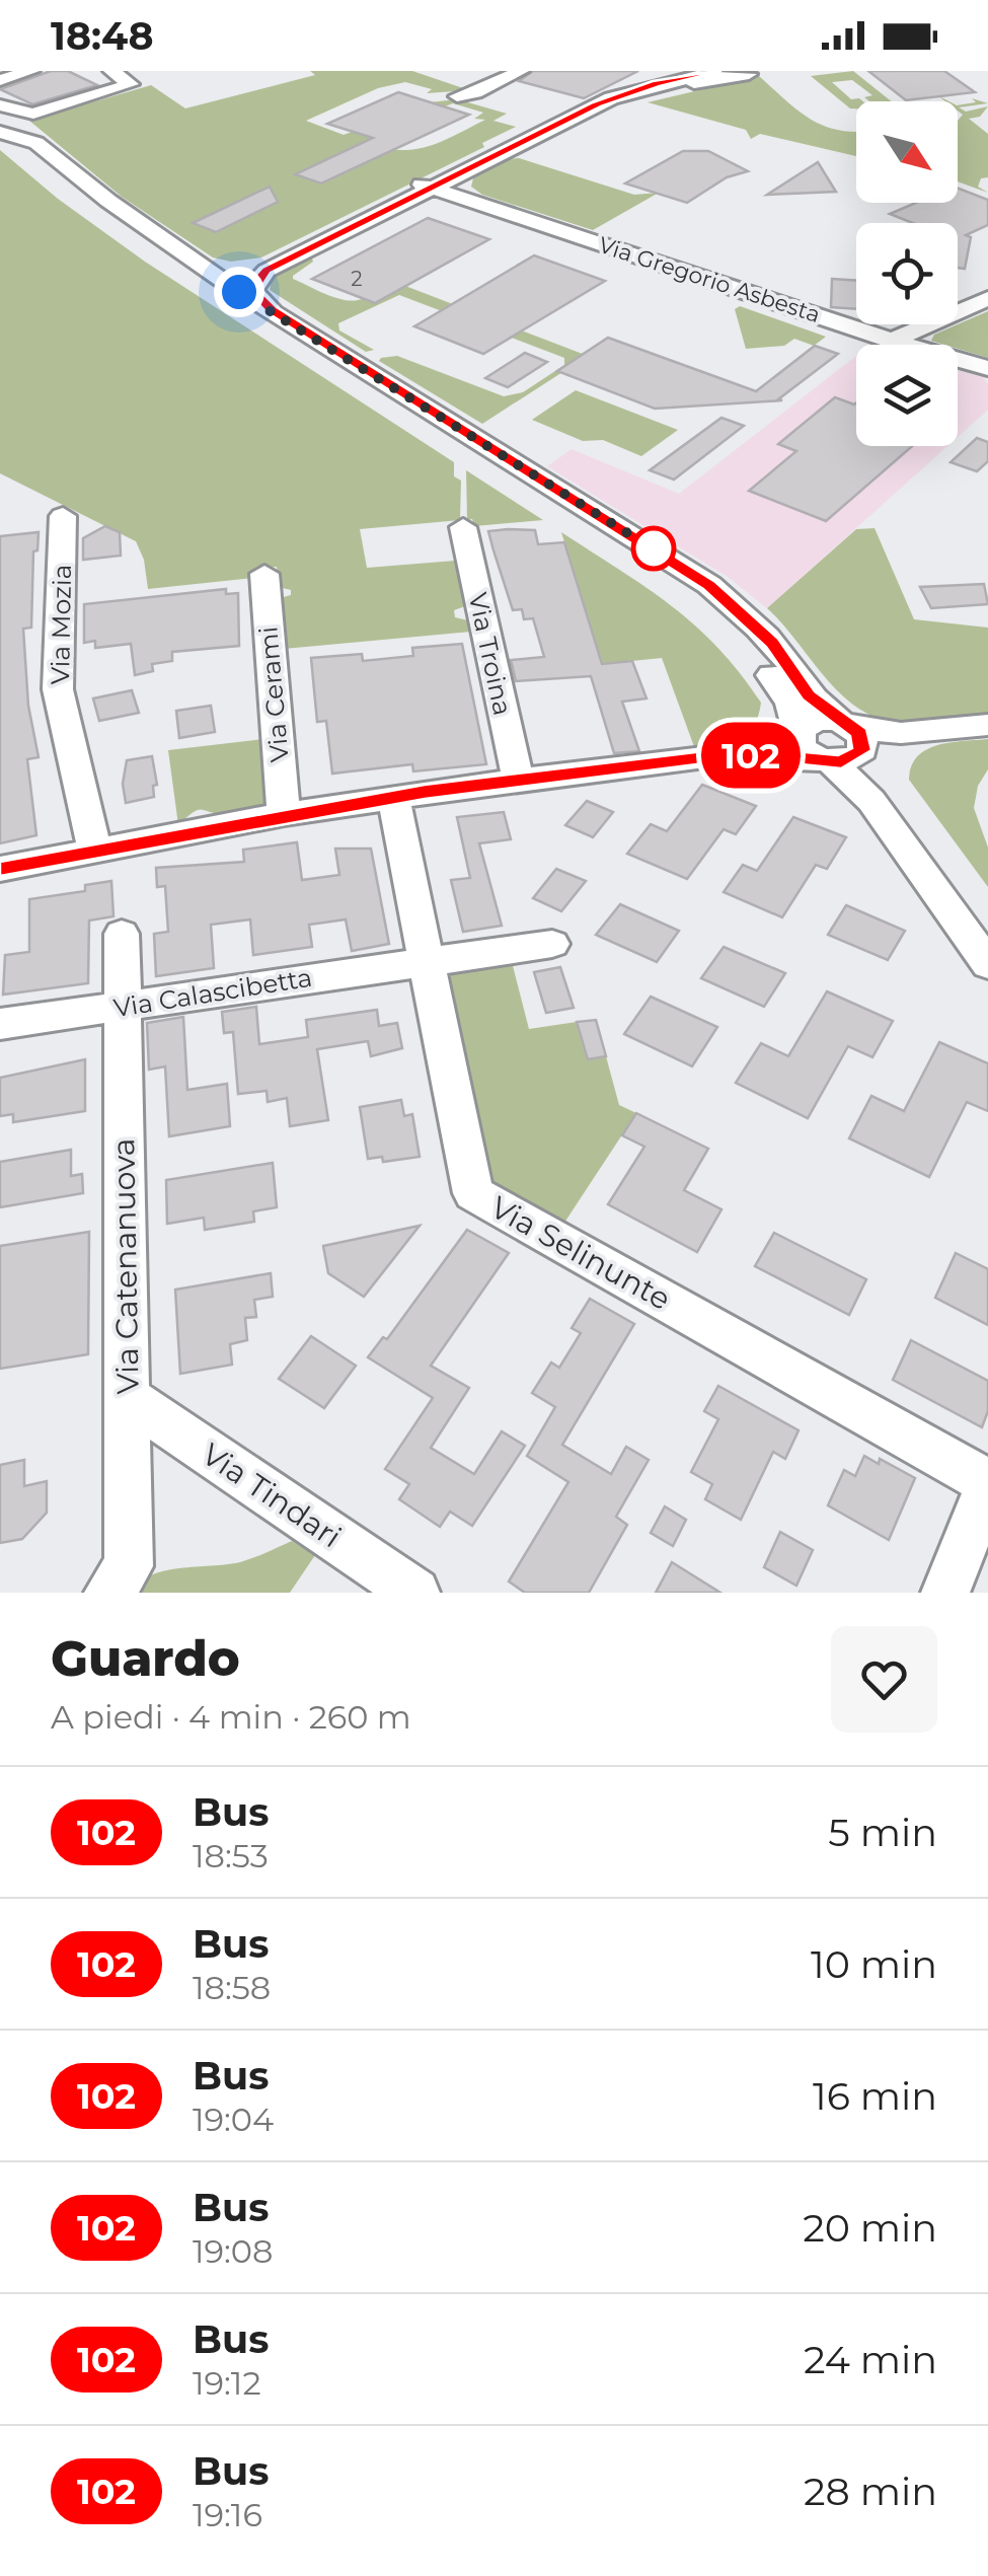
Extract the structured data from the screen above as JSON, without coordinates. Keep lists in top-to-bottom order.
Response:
{
  "streets": {
    "street": [
      "Via Gregorio Asbesta",
      "Via Mozia",
      "Via Troina",
      "Via Cerami",
      "Via Calascibetta",
      "Via Selinunte",
      "Via Catenanuova",
      "Via Tindari"
    ]
  },
  "crossings": [
    ["Via Calascibetta", "Via Selinunte"],
    ["Via Calascibetta", "Via Catenanuova"],
    ["Via Catenanuova", "Via Tindari"]
  ],
  "lines": ["bus line 102"],
  "house_numbers": ["2"],
  "north": "bottom right",
  "page": {
    "status": "18:48",
    "on_map": "102",
    "heading": ["Guardo", "A piedi · 4 min · 260 m"],
    "list": [
      {
        "mark": "102",
        "name": "Bus",
        "note": "18:53",
        "value": "5 min"
      },
      {
        "mark": "102",
        "name": "Bus",
        "note": "18:58",
        "value": "10 min"
      },
      {
        "mark": "102",
        "name": "Bus",
        "note": "19:04",
        "value": "16 min"
      },
      {
        "mark": "102",
        "name": "Bus",
        "note": "19:08",
        "value": "20 min"
      },
      {
        "mark": "102",
        "name": "Bus",
        "note": "19:12",
        "value": "24 min"
      },
      {
        "mark": "102",
        "name": "Bus",
        "note": "19:16",
        "value": "28 min"
      }
    ]
  }
}
